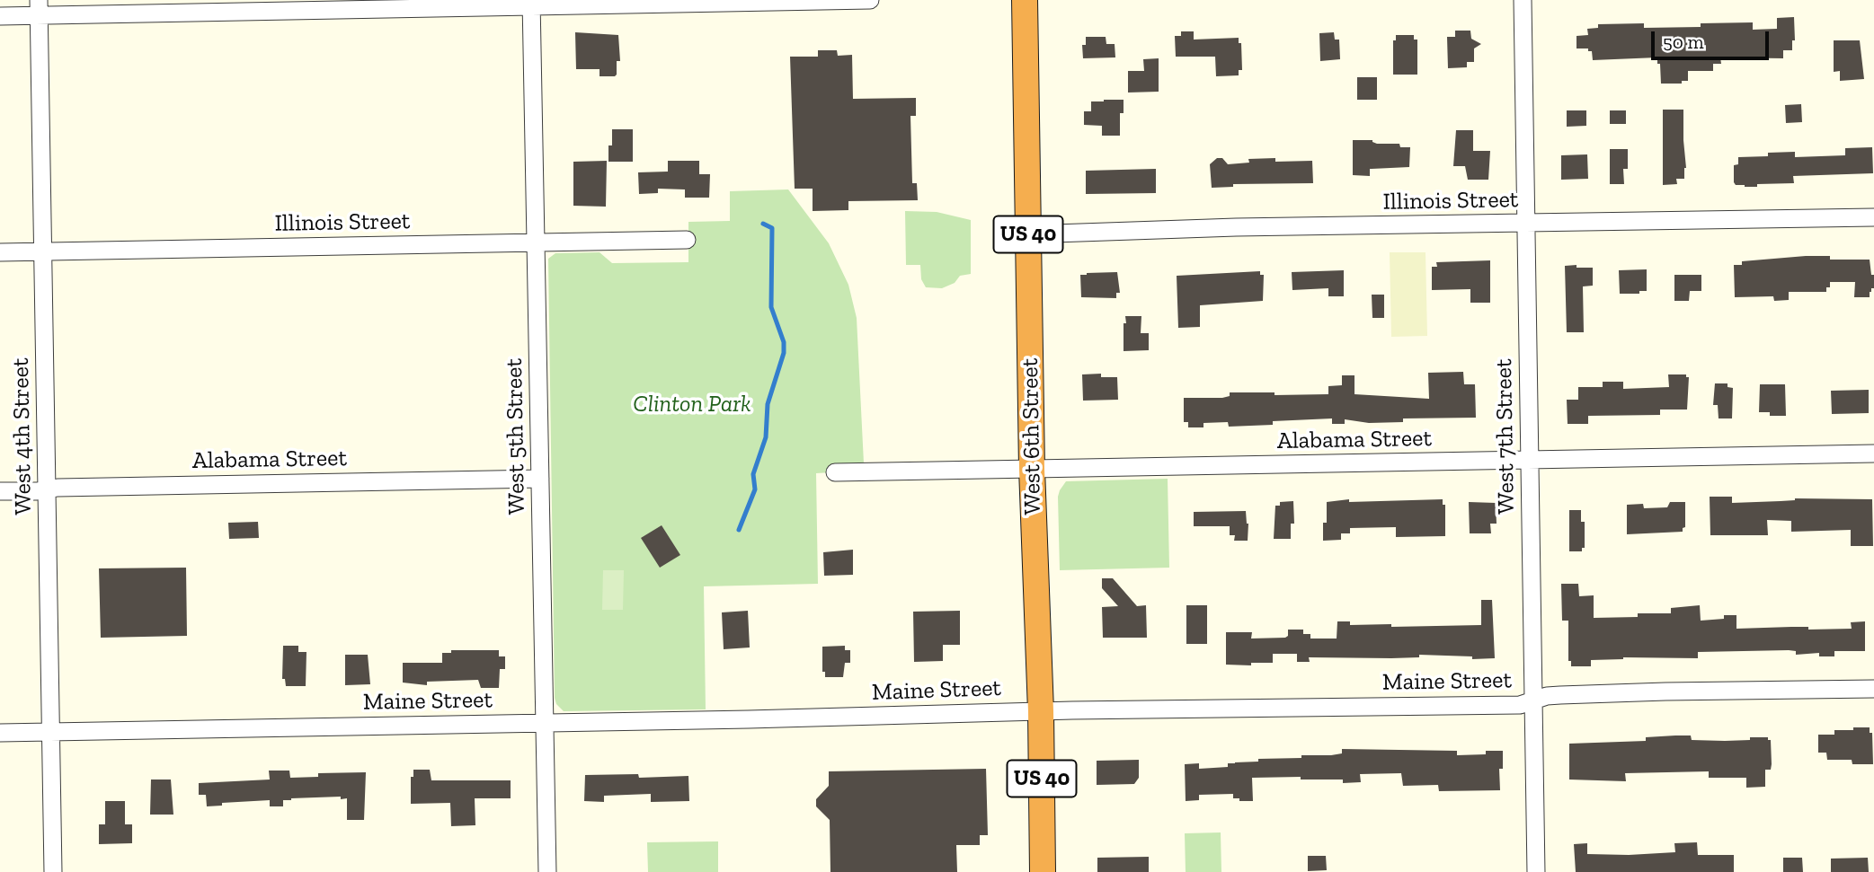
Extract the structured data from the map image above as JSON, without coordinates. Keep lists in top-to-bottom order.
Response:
{
  "streets": {
    "highway": ["US 40", "West 6th Street"],
    "street": [
      "Illinois Street",
      "West 4th Street",
      "West 5th Street",
      "West 7th Street",
      "Alabama Street",
      "Maine Street"
    ]
  },
  "crossings": [
    ["Illinois Street", "West 4th Street"],
    ["Illinois Street", "West 5th Street"],
    ["Illinois Street", "West 6th Street"],
    ["Illinois Street", "West 7th Street"],
    ["West 4th Street", "Alabama Street"],
    ["West 4th Street", "Maine Street"],
    ["West 5th Street", "Alabama Street"],
    ["West 5th Street", "Maine Street"],
    ["West 6th Street", "Alabama Street"],
    ["West 6th Street", "Maine Street"],
    ["West 7th Street", "Alabama Street"],
    ["West 7th Street", "Maine Street"]
  ],
  "parks": ["Clinton Park"],
  "scale_bar": "50 m"
}
